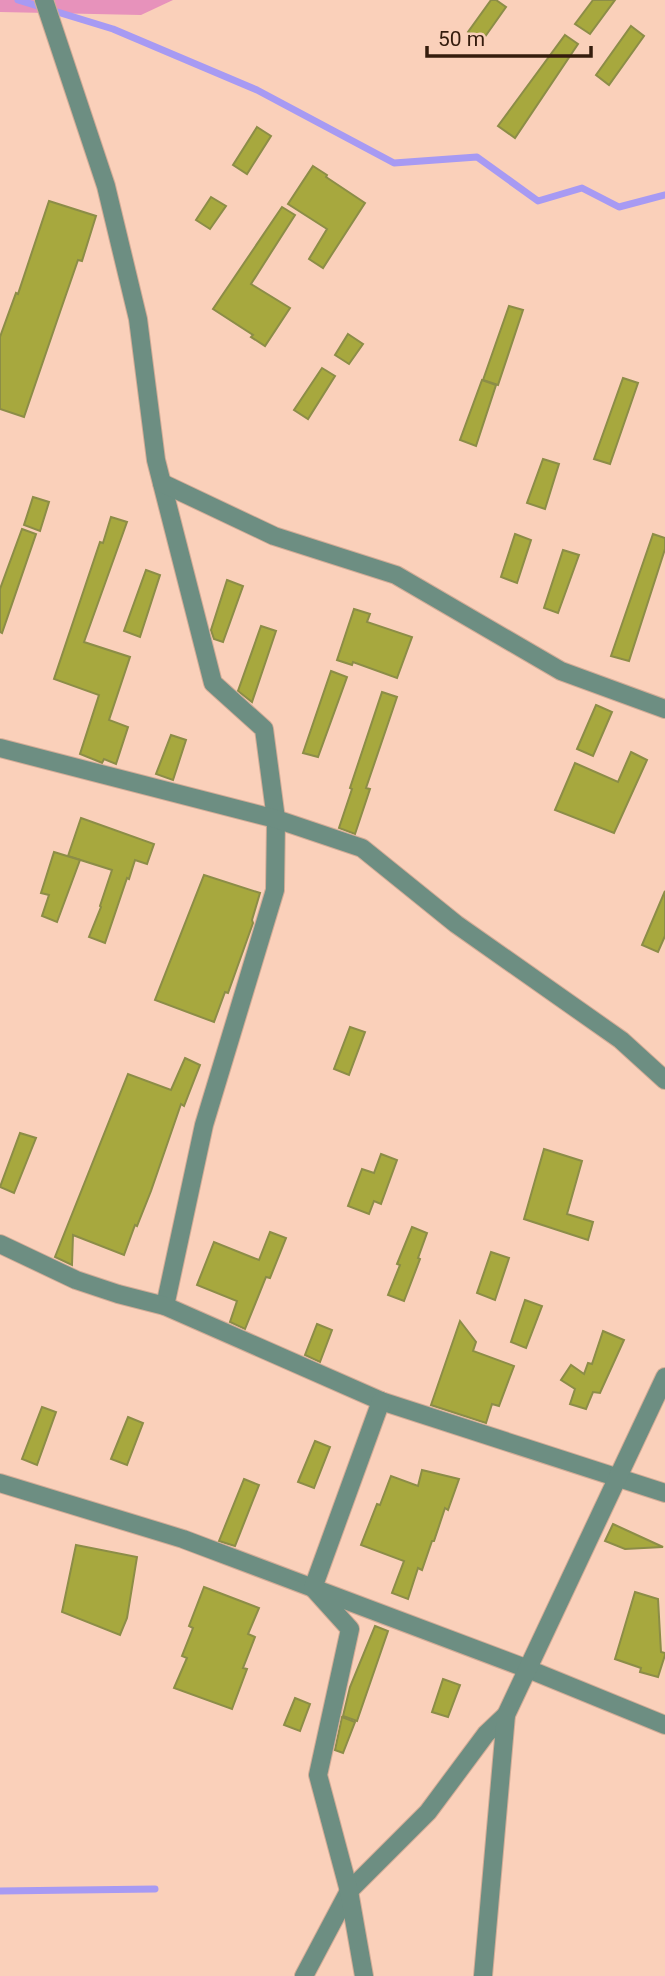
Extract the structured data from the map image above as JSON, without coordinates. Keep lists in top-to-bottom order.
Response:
{
  "scale_bar": "50 m"
}
